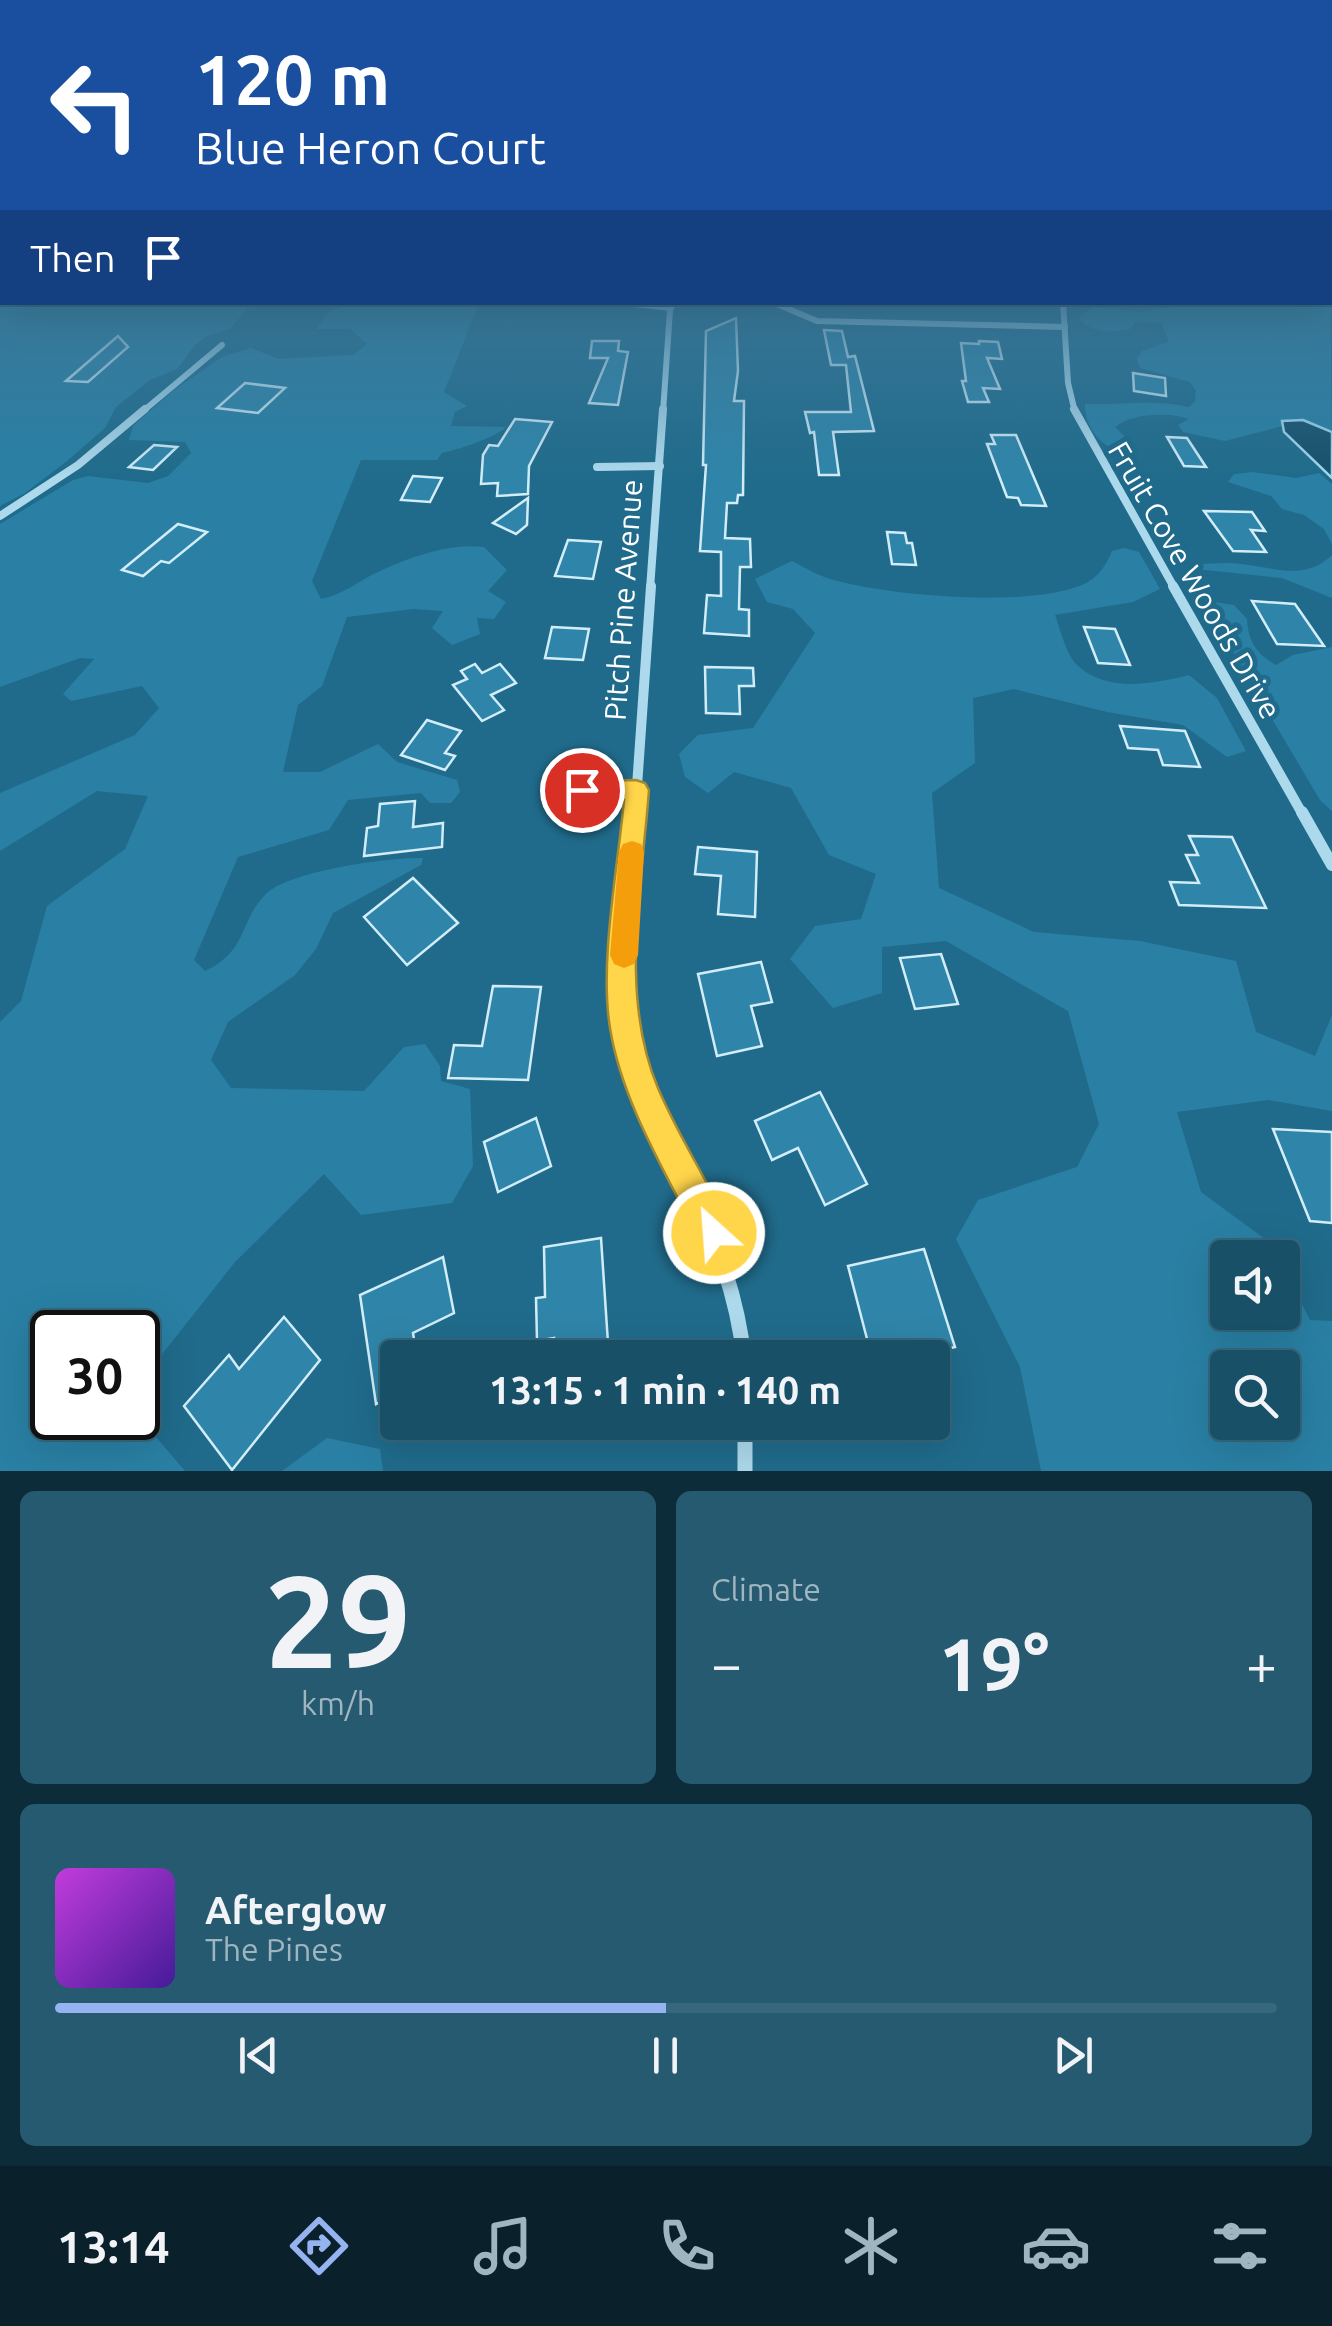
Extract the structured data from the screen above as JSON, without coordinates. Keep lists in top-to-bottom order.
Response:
{
  "streets": {
    "street": ["Fruit Cove Woods Drive", "Pitch Pine Avenue"]
  },
  "page": {
    "turn": ["120 m", "Blue Heron Court"],
    "then": "Then",
    "limit": "30",
    "trip": "13:15 · 1 min · 140 m",
    "tile": [
      ["29", "km/h"],
      "Climate"
    ],
    "heat": ["−", "19°", "+"],
    "song": ["Afterglow", "The Pines"],
    "tabs": "13:14"
  }
}
